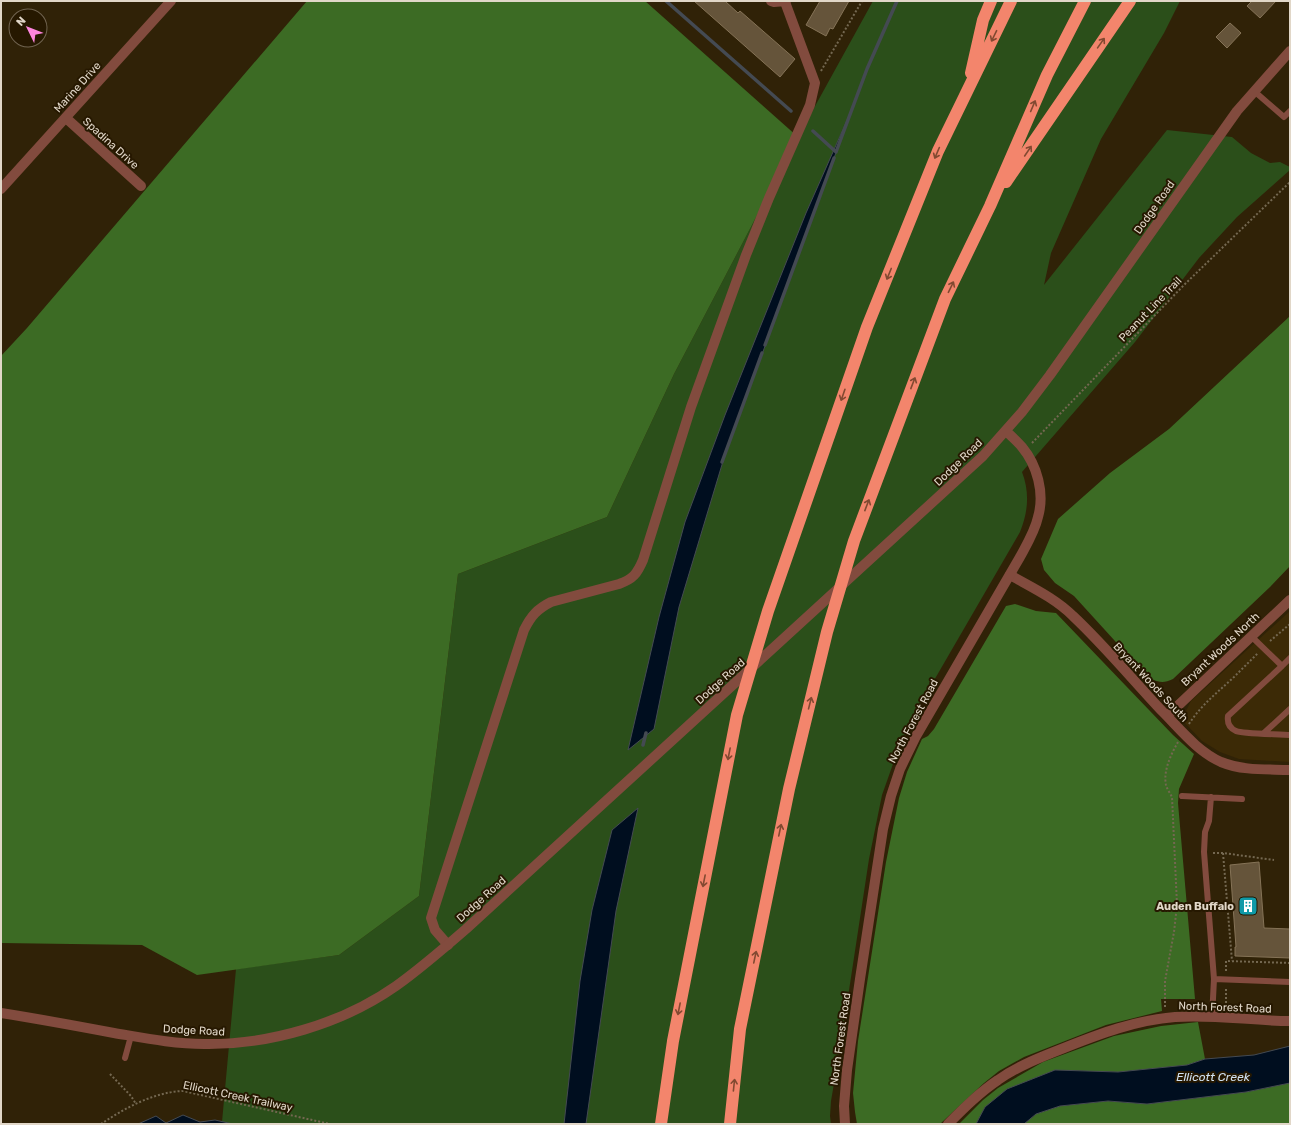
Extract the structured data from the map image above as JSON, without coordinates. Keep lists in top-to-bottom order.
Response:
{
  "streets": {
    "street": [
      "Marine Drive",
      "Spadina Drive",
      "Dodge Road",
      "Bryant Woods North",
      "Bryant Woods South",
      "North Forest Road"
    ],
    "path": ["Peanut Line Trail", "Ellicott Creek Trailway"]
  },
  "crossings": [
    ["Marine Drive", "Spadina Drive"],
    ["Dodge Road", "North Forest Road"],
    ["Peanut Line Trail", "North Forest Road"],
    ["Bryant Woods North", "Bryant Woods South"],
    ["Bryant Woods South", "North Forest Road"]
  ],
  "water": ["Ellicott Creek"],
  "places": {
    "building": ["Auden Buffalo"]
  },
  "north": "top left"
}
